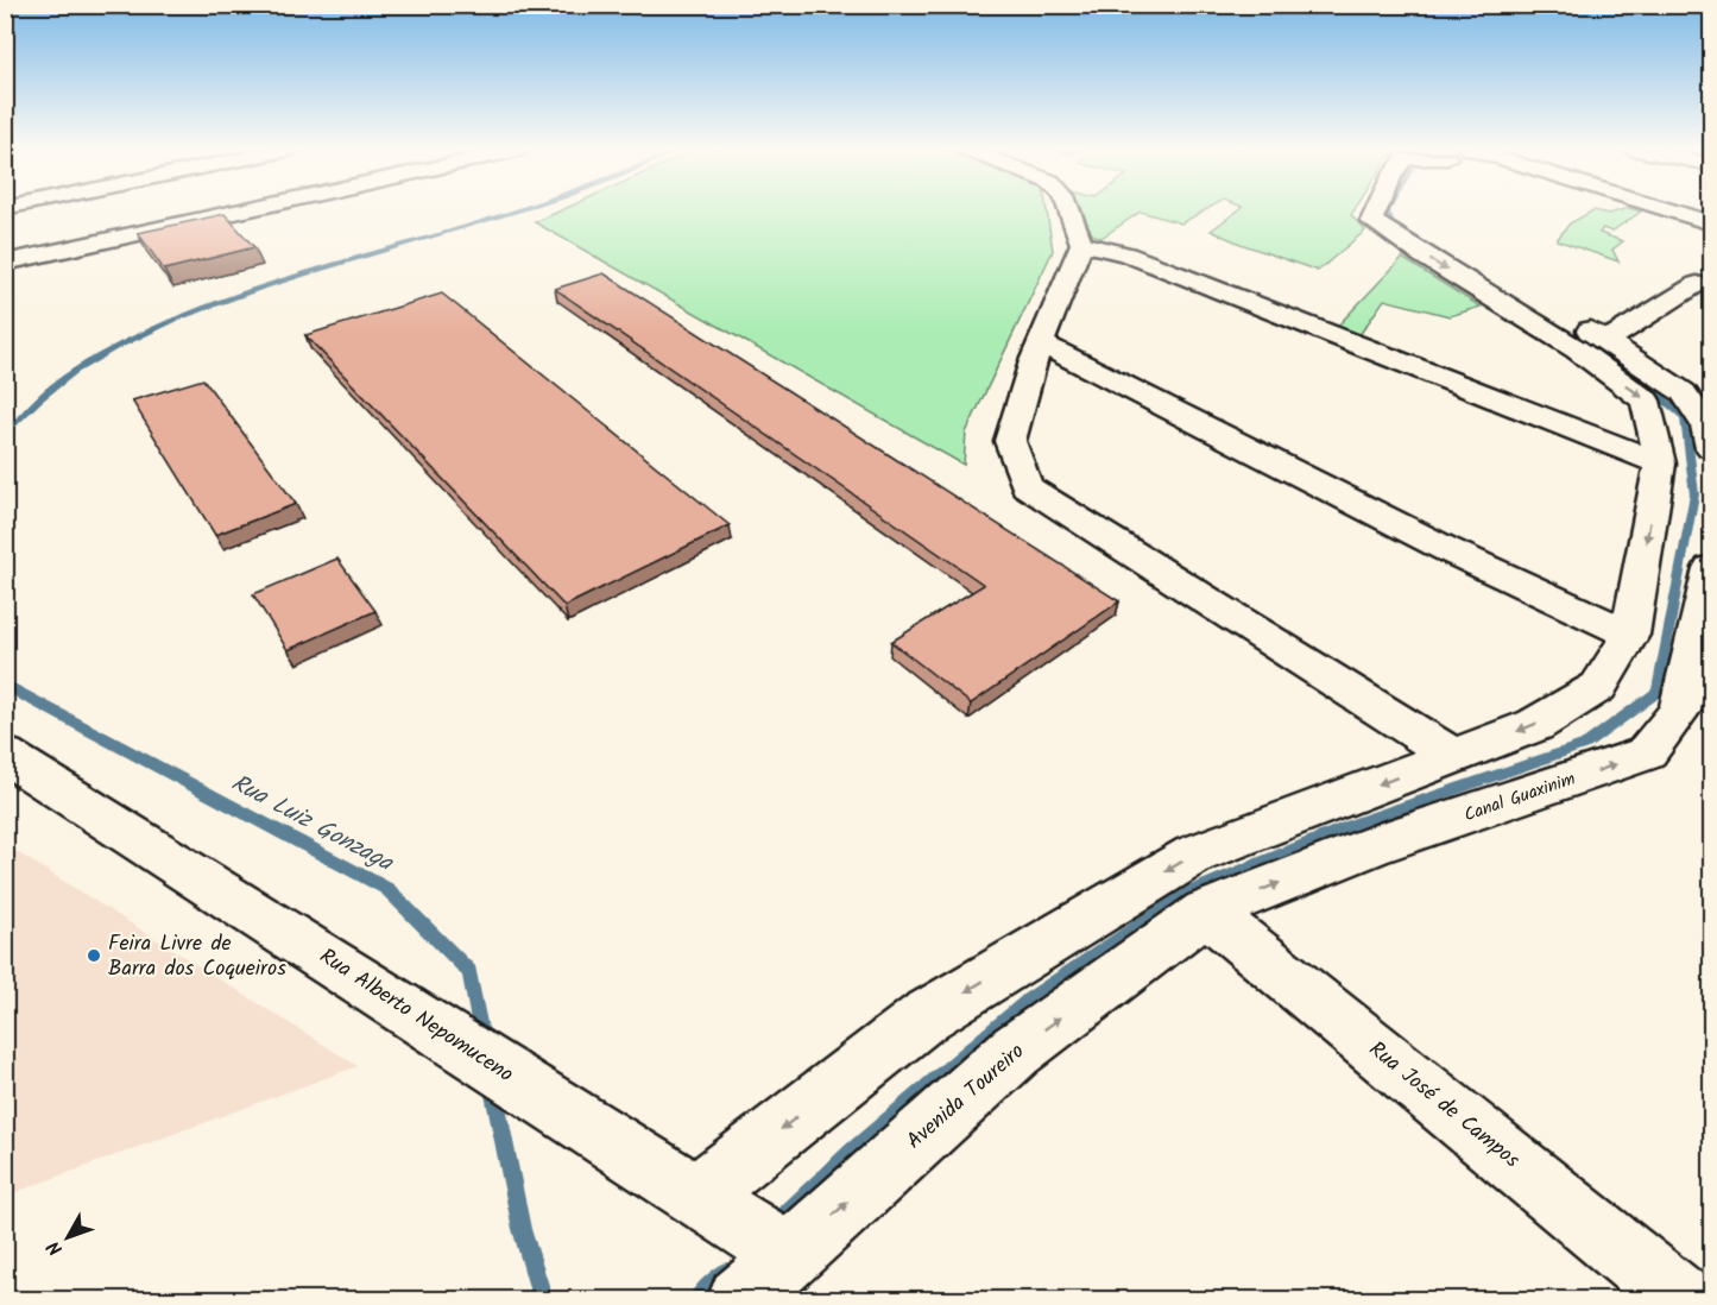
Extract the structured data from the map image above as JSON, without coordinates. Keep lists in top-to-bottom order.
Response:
{
  "streets": {
    "street": [
      "Canal Guaxinim",
      "Rua Alberto Nepomuceno",
      "Avenida Toureiro",
      "Rua José de Campos"
    ]
  },
  "crossings": [
    ["Canal Guaxinim", "Avenida Toureiro"],
    ["Canal Guaxinim", "Rua José de Campos"],
    ["Rua Alberto Nepomuceno", "Avenida Toureiro"],
    ["Avenida Toureiro", "Rua José de Campos"]
  ],
  "water": ["Rua Luiz Gonzaga"],
  "places": ["Feira Livre de Barra dos Coqueiros"],
  "north": "bottom left"
}
